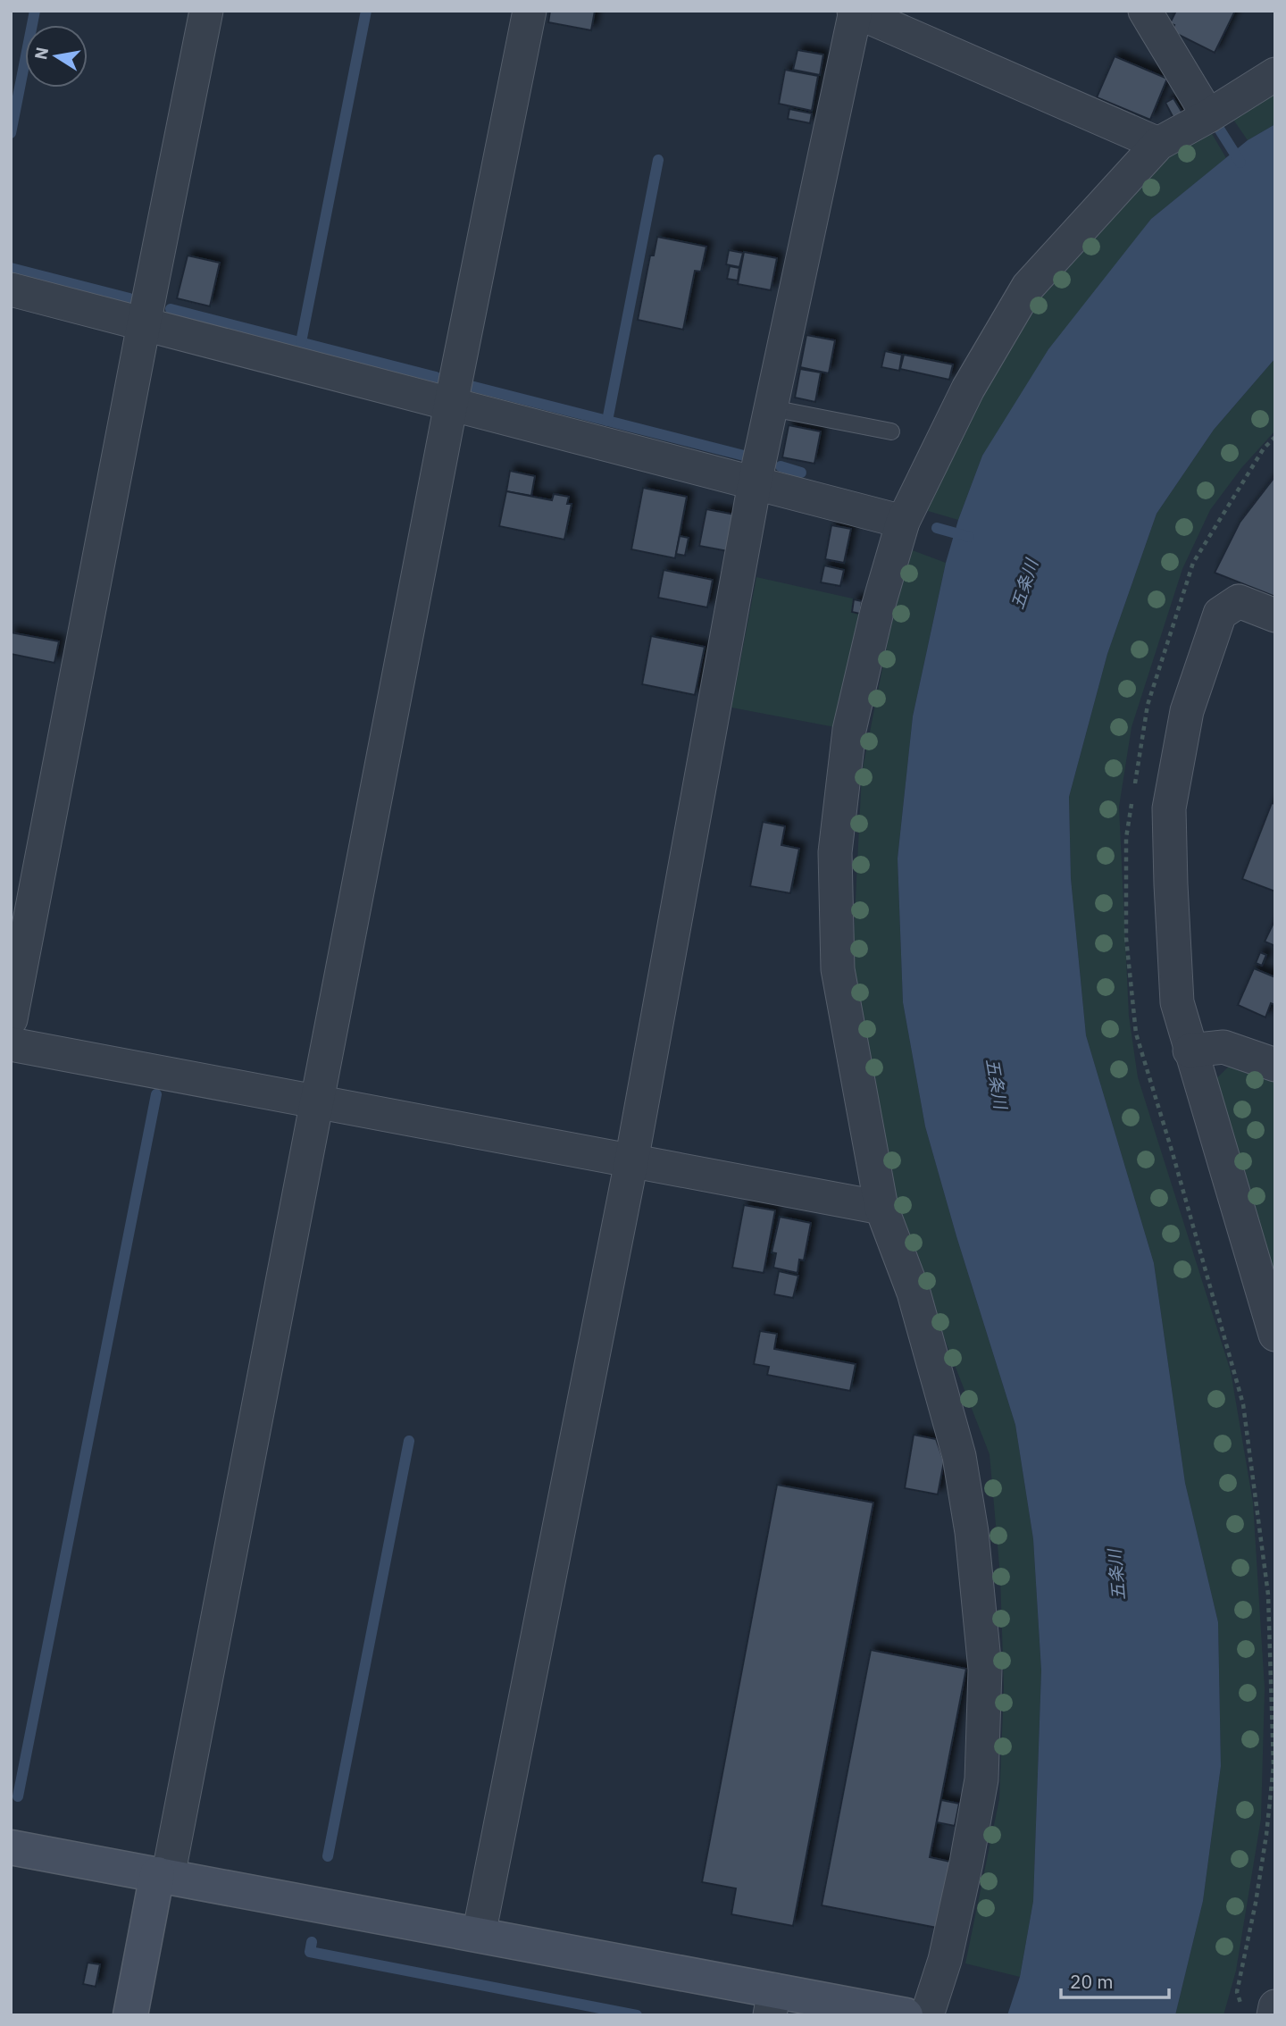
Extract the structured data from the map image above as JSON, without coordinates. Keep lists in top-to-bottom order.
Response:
{
  "water": ["五条川"],
  "scale_bar": "20 m",
  "north": "left"
}
